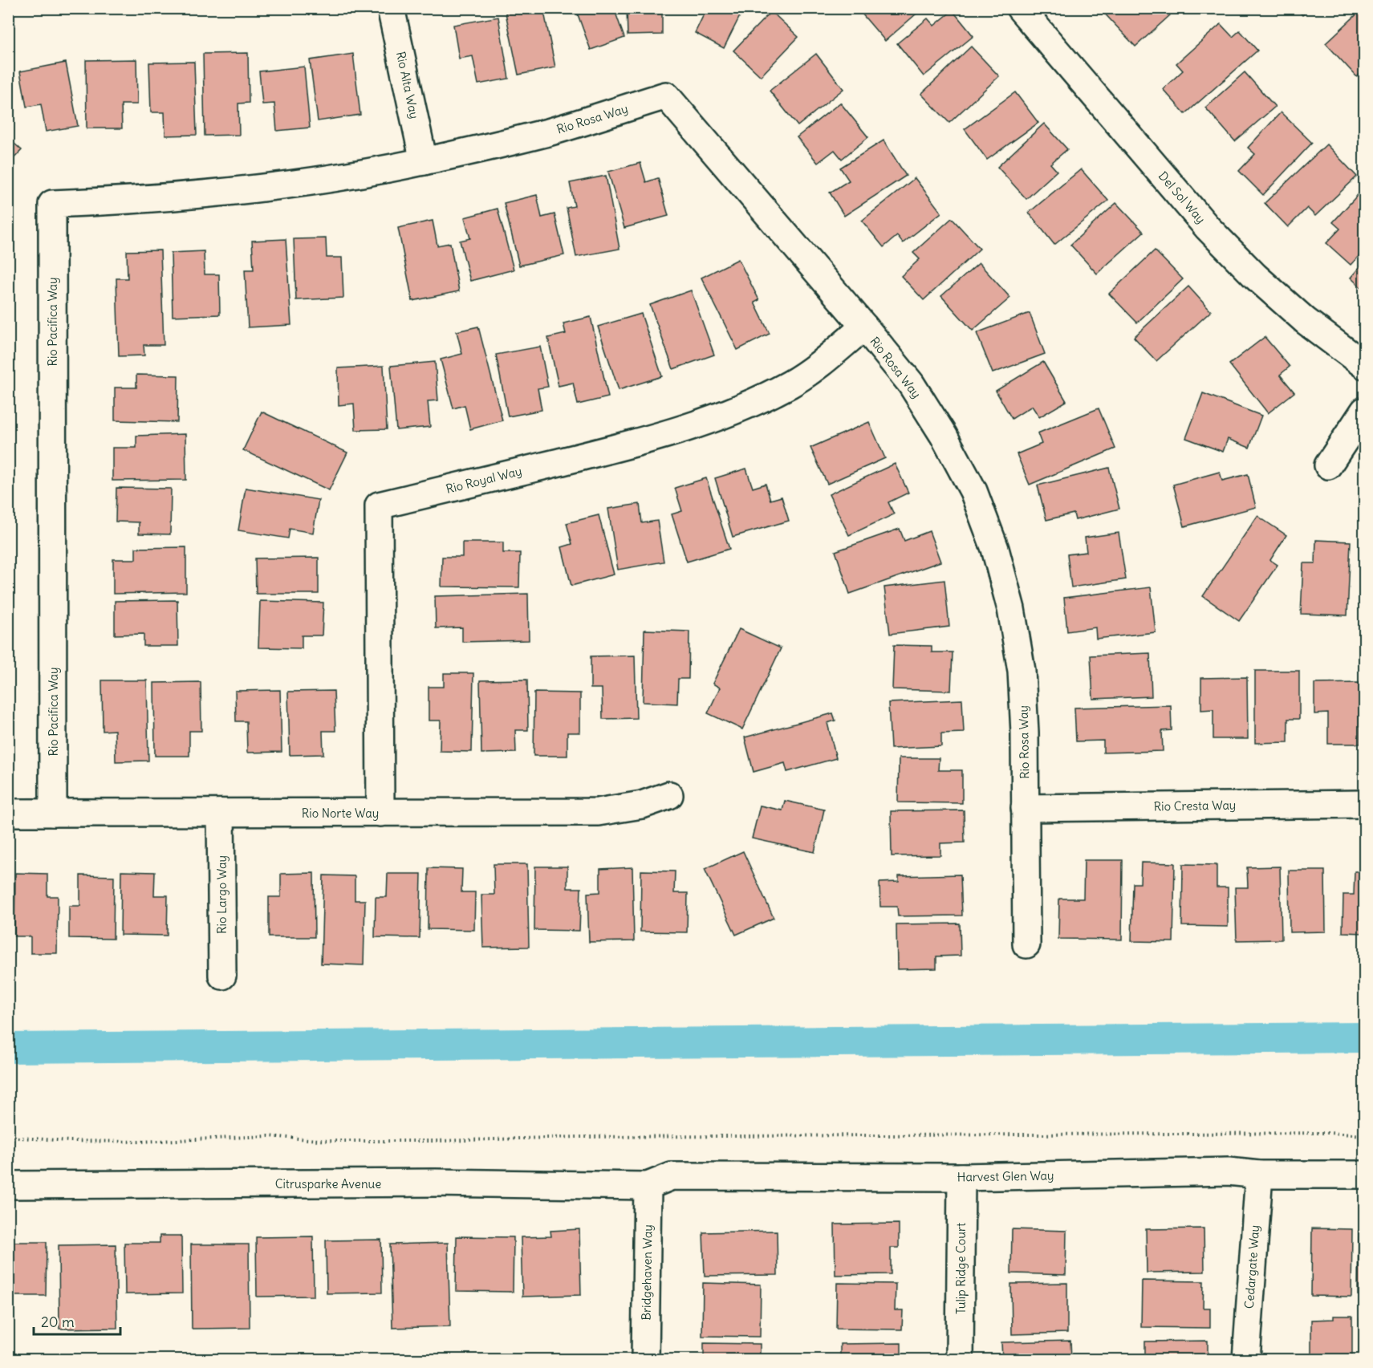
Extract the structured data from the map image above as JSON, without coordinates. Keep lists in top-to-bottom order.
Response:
{
  "streets": {
    "street": [
      "Rio Alta Way",
      "Rio Rosa Way",
      "Del Sol Way",
      "Rio Pacifica Way",
      "Rio Royal Way",
      "Rio Cresta Way",
      "Rio Norte Way",
      "Rio Largo Way",
      "Harvest Glen Way",
      "Citrusparke Avenue",
      "Cedargate Way",
      "Tulip Ridge Court",
      "Bridgehaven Way"
    ]
  },
  "crossings": [
    ["Rio Alta Way", "Rio Rosa Way"],
    ["Rio Alta Way", "Rio Pacifica Way"],
    ["Rio Rosa Way", "Rio Pacifica Way"],
    ["Rio Rosa Way", "Rio Royal Way"],
    ["Rio Rosa Way", "Rio Cresta Way"],
    ["Rio Pacifica Way", "Rio Norte Way"],
    ["Rio Royal Way", "Rio Norte Way"],
    ["Rio Norte Way", "Rio Largo Way"],
    ["Harvest Glen Way", "Citrusparke Avenue"],
    ["Harvest Glen Way", "Cedargate Way"],
    ["Harvest Glen Way", "Tulip Ridge Court"],
    ["Harvest Glen Way", "Bridgehaven Way"],
    ["Citrusparke Avenue", "Bridgehaven Way"]
  ],
  "scale_bar": "20 m"
}
